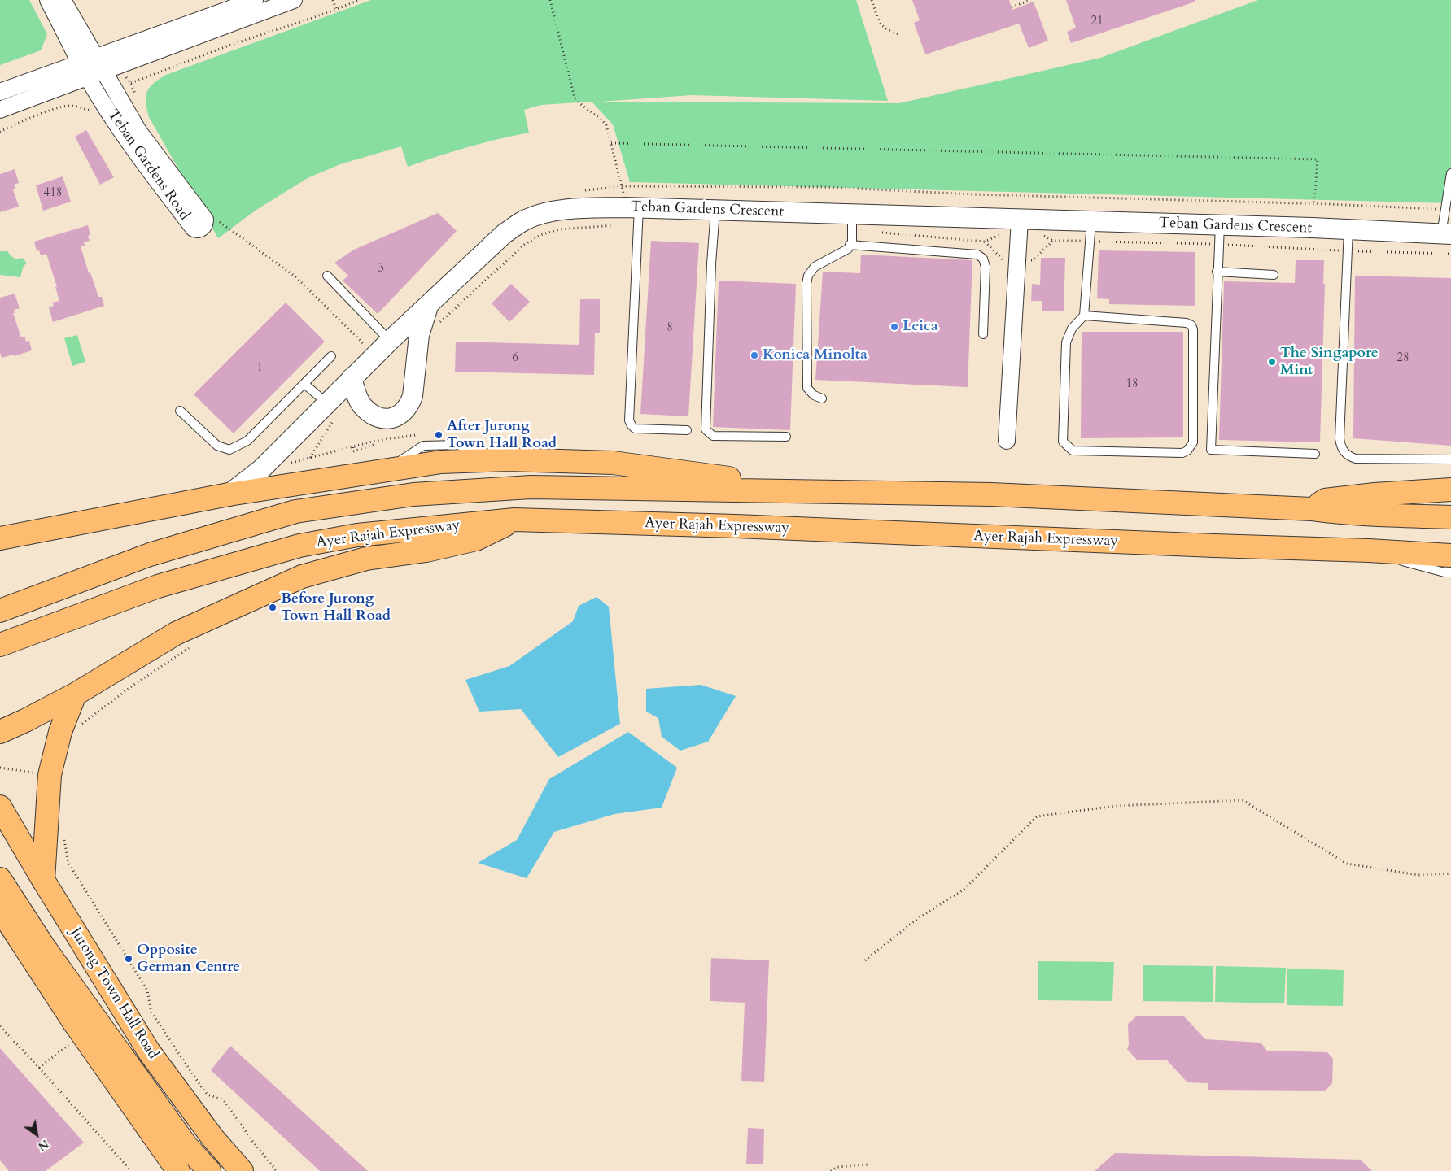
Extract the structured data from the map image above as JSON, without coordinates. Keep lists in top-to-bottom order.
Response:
{
  "streets": {
    "main road": ["Ayer Rajah Expressway", "Jurong Town Hall Road"],
    "street": ["Teban Gardens Road", "Teban Gardens Crescent"]
  },
  "places": [
    "Leica",
    "Konica Minolta",
    "The Singapore Mint",
    "After Jurong Town Hall Road",
    "Before Jurong Town Hall Road",
    "Opposite German Centre"
  ],
  "house_numbers": [
    "21",
    "418",
    "3",
    "8",
    "6",
    "28",
    "1",
    "18"
  ],
  "north": "bottom right"
}
